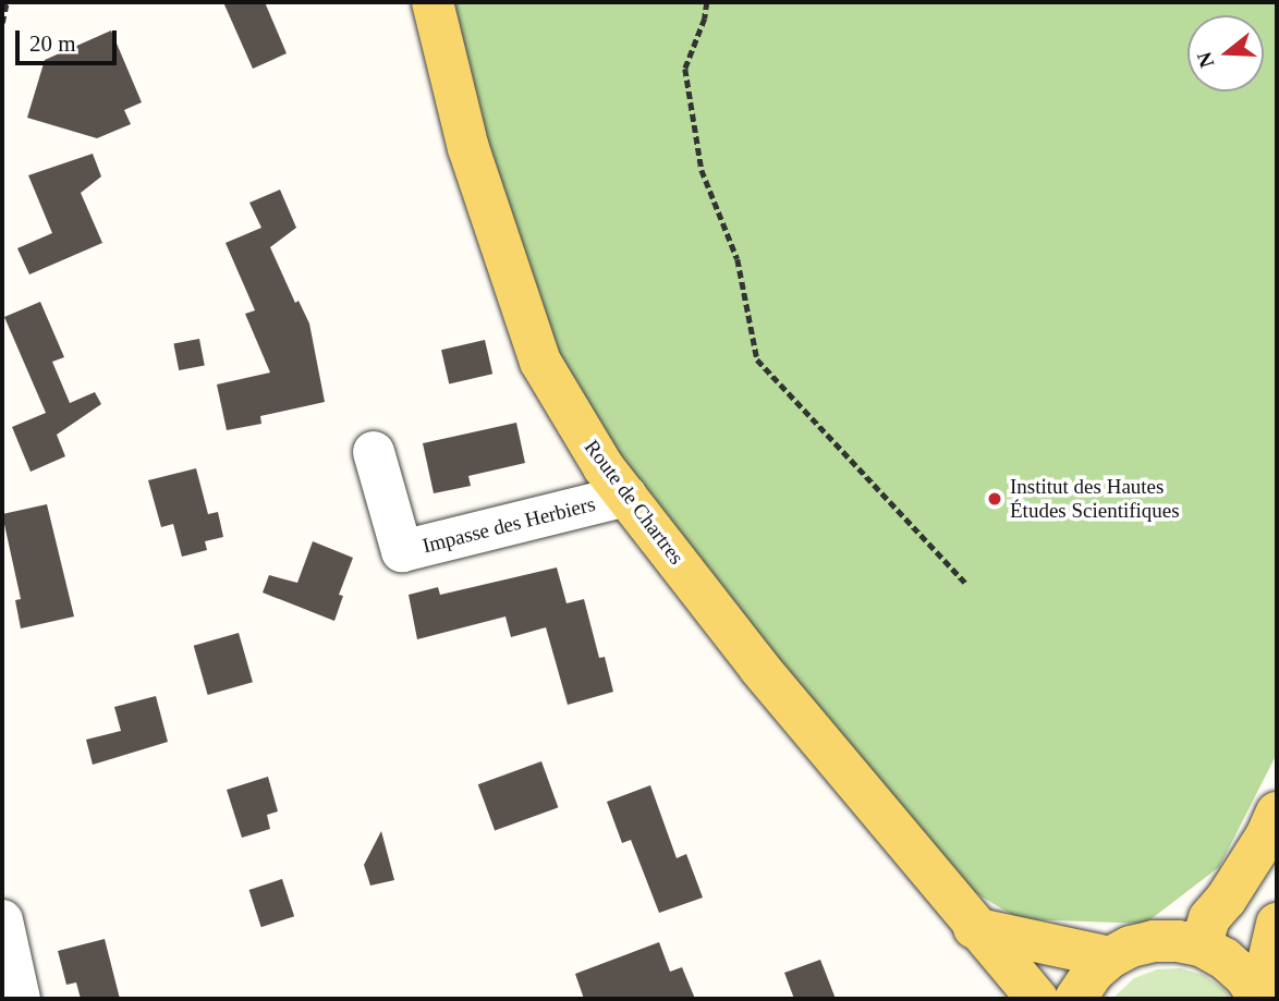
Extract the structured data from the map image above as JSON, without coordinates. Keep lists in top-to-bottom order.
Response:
{
  "streets": {
    "main road": ["Route de Chartres"],
    "street": ["Impasse des Herbiers"]
  },
  "crossings": [
    ["Route de Chartres", "Impasse des Herbiers"]
  ],
  "places": ["Institut des Hautes Études Scientifiques"],
  "scale_bar": "20 m",
  "north": "left"
}
